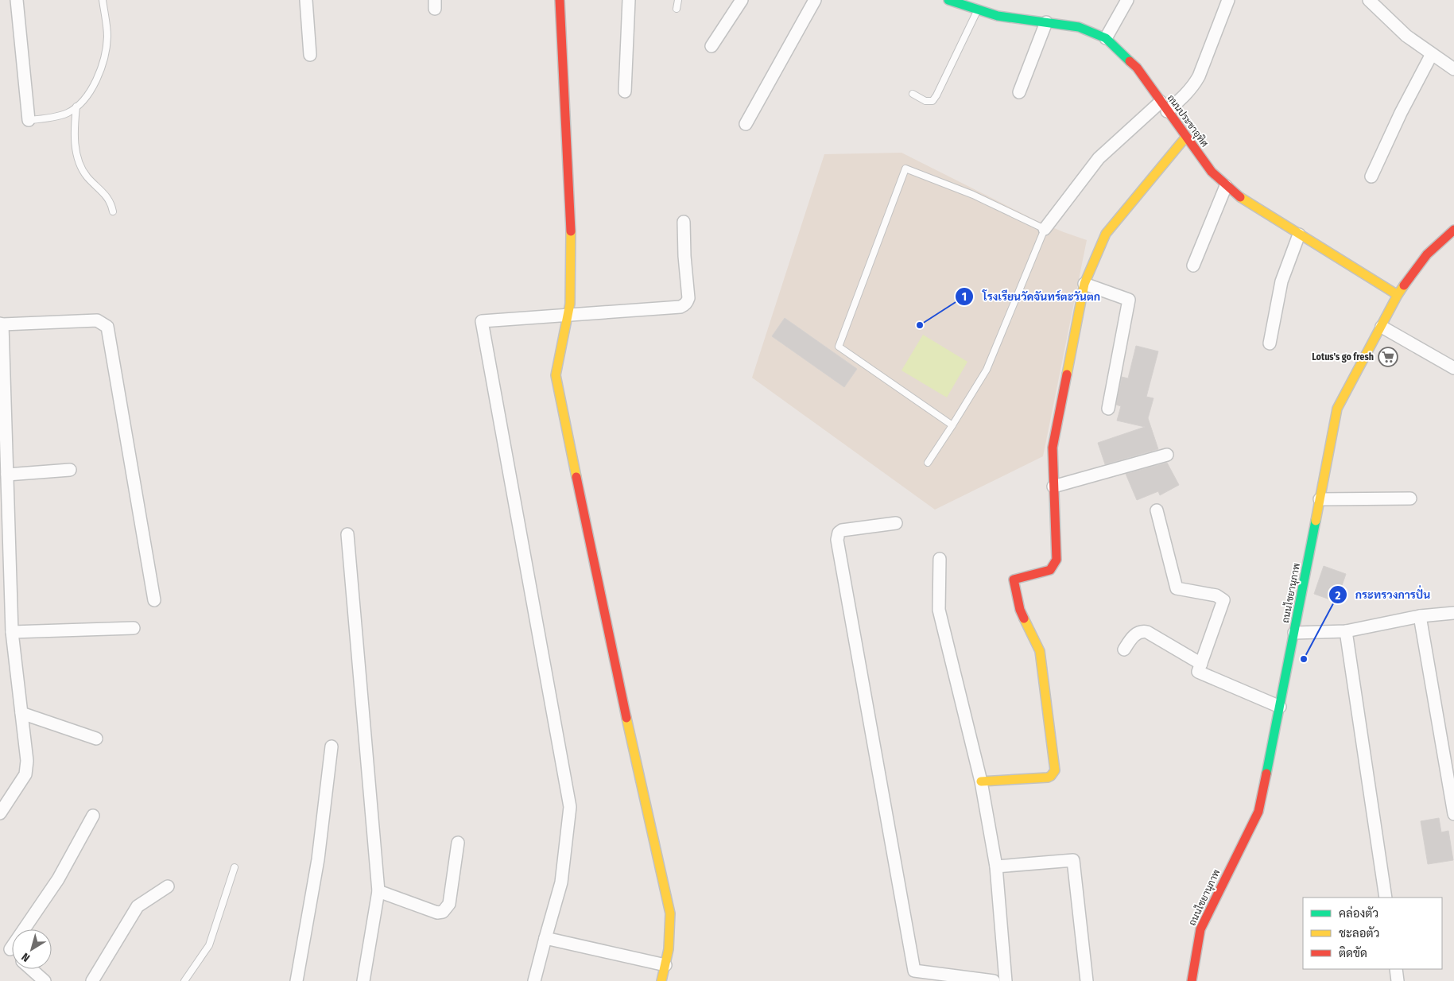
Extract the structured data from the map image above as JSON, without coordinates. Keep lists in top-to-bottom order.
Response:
{
  "streets": {
    "street": ["ถนนประชาอุทิศ", "ถนนไชยานุภาพ"]
  },
  "crossings": [
    ["ถนนประชาอุทิศ", "ถนนไชยานุภาพ"]
  ],
  "places": {
    "other": ["โรงเรียนวัดจันทร์ตะวันตก", "กระทรวงการปั่น"],
    "supermarket": ["Lotus's go fresh"]
  },
  "legend": ["คล่องตัว", "ชะลอตัว", "ติดขัด"],
  "north": "bottom left"
}
